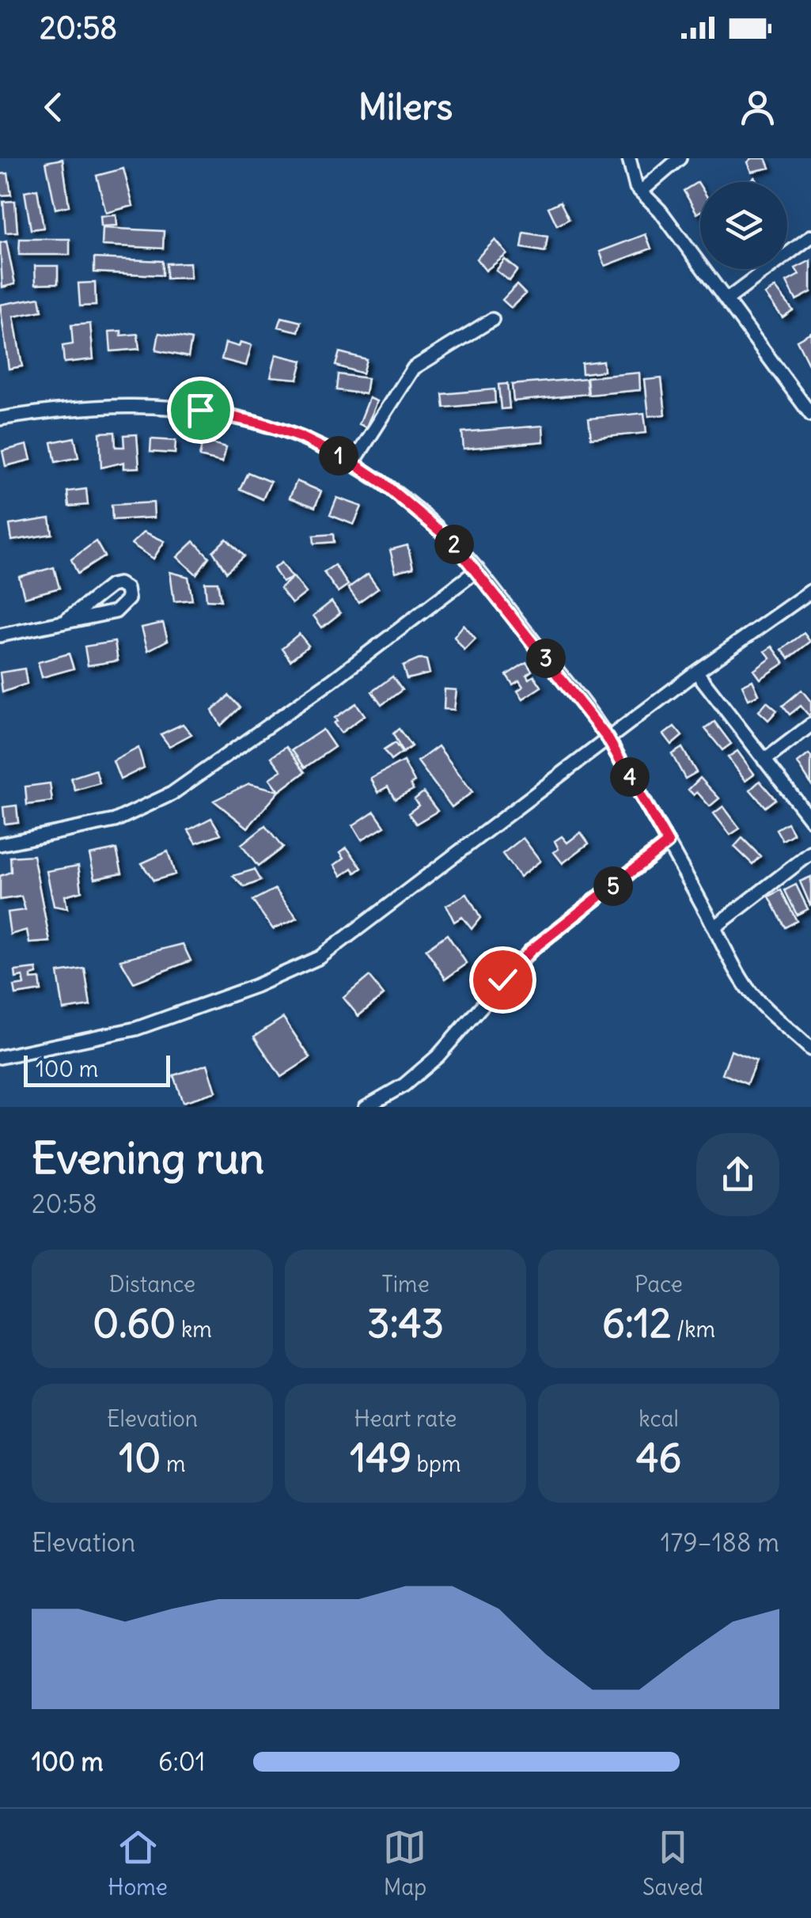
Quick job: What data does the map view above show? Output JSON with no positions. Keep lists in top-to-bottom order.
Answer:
{
  "scale_bar": "100 m",
  "page": {
    "status": "20:58",
    "header": "Milers",
    "pins": [
      "1",
      "2",
      "3",
      "4",
      "5"
    ],
    "scale": "100 m",
    "heading": ["Evening run", "20:58"],
    "stats": [
      ["Distance", "0.60 km"],
      ["Time", "3:43"],
      ["Pace", "6:12 /km"],
      ["Elevation", "10 m"],
      ["Heart rate", "149 bpm"],
      ["kcal", "46"]
    ],
    "chart": ["Elevation", "179–188 m"],
    "list": [
      {
        "name": "100 m",
        "note": "6:01"
      }
    ],
    "tabs": ["Home", "Map", "Saved"]
  }
}
